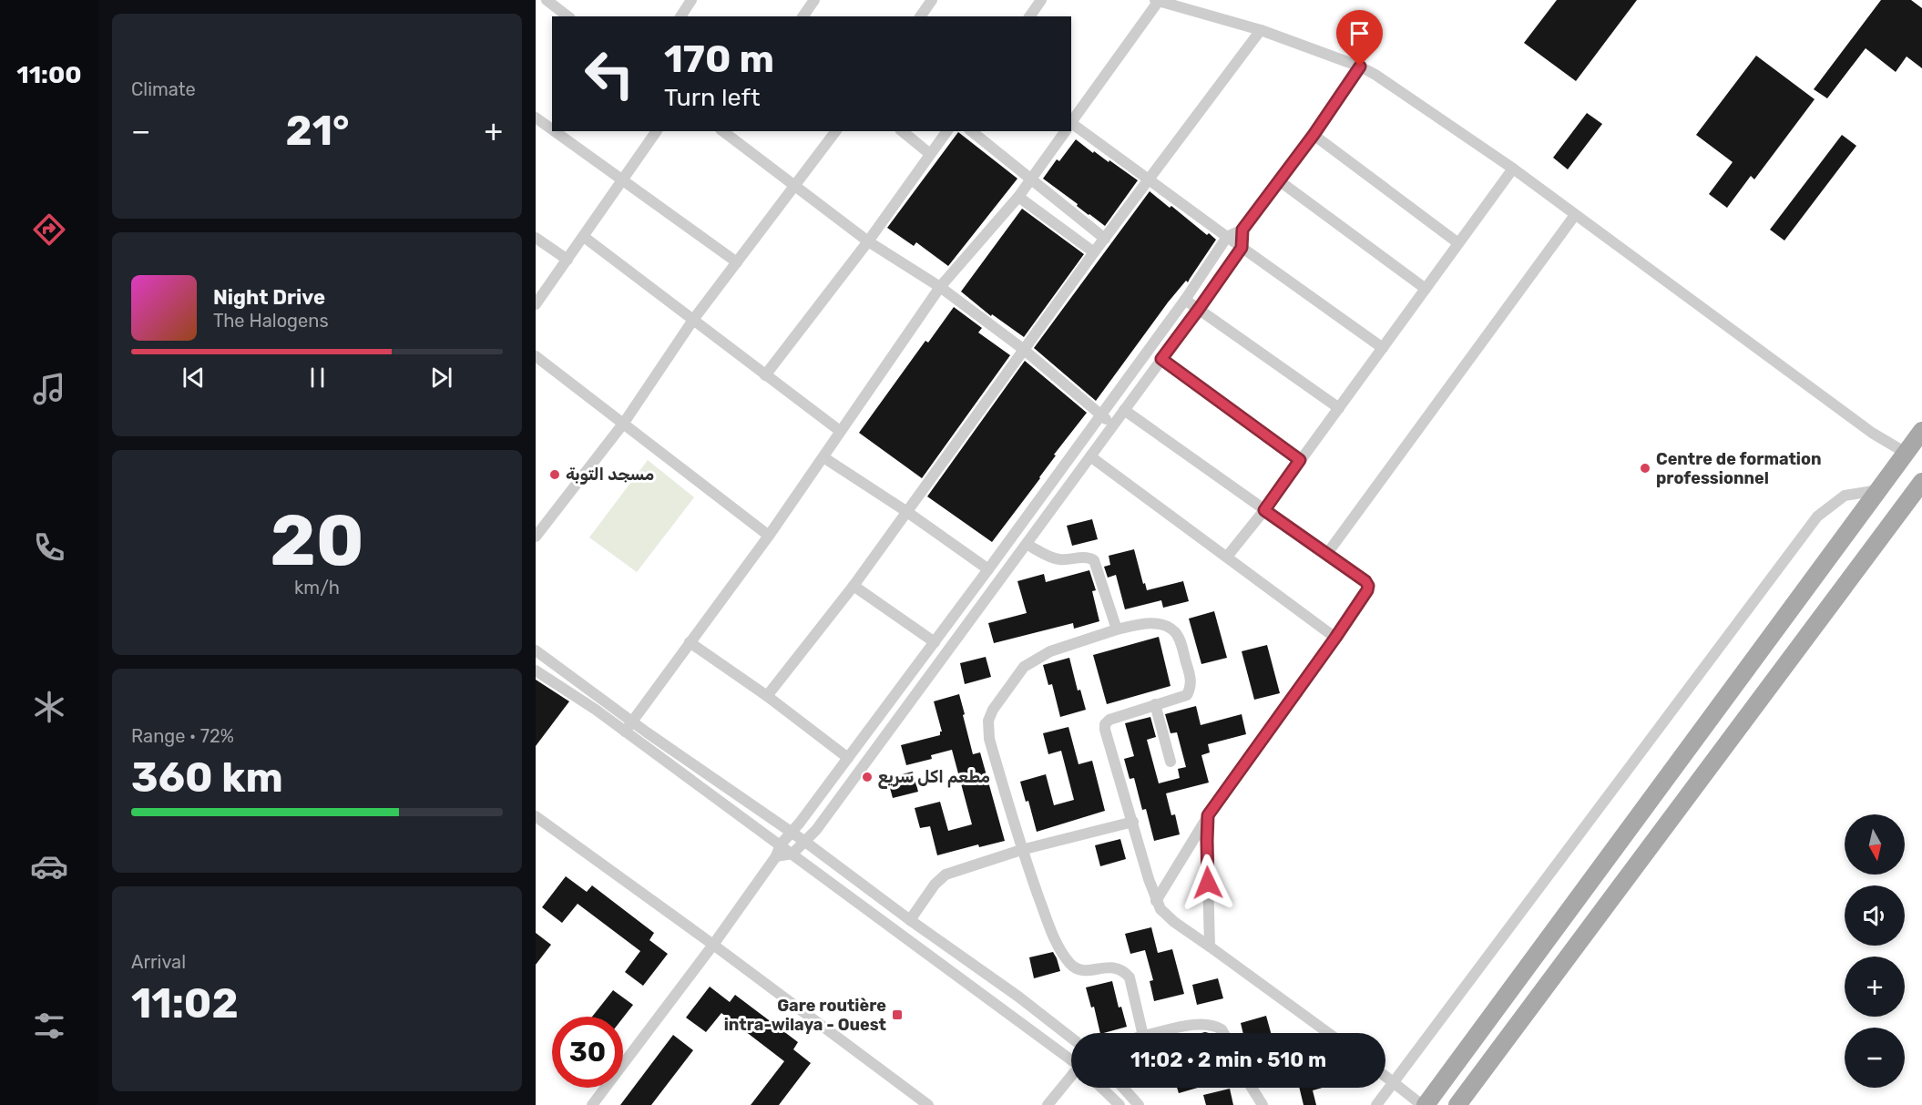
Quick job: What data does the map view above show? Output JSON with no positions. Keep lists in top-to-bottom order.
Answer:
{
  "places": {
    "other": ["Centre de formation professionnel", "مسجد التوبة", "مطعم اكل سريع"],
    "transit": ["Gare routière intra-wilaya - Ouest"]
  },
  "north": "bottom",
  "page": {
    "tabs": "11:00",
    "tile": [
      "Climate",
      ["20", "km/h"],
      ["Range · 72%", "360 km"],
      ["Arrival", "11:02"]
    ],
    "turn": ["170 m", "Turn left"],
    "heat": ["−", "21°", "+"],
    "song": ["Night Drive", "The Halogens"],
    "map_buttons": ["+", "−"],
    "limit": "30",
    "trip": "11:02 · 2 min · 510 m"
  }
}
